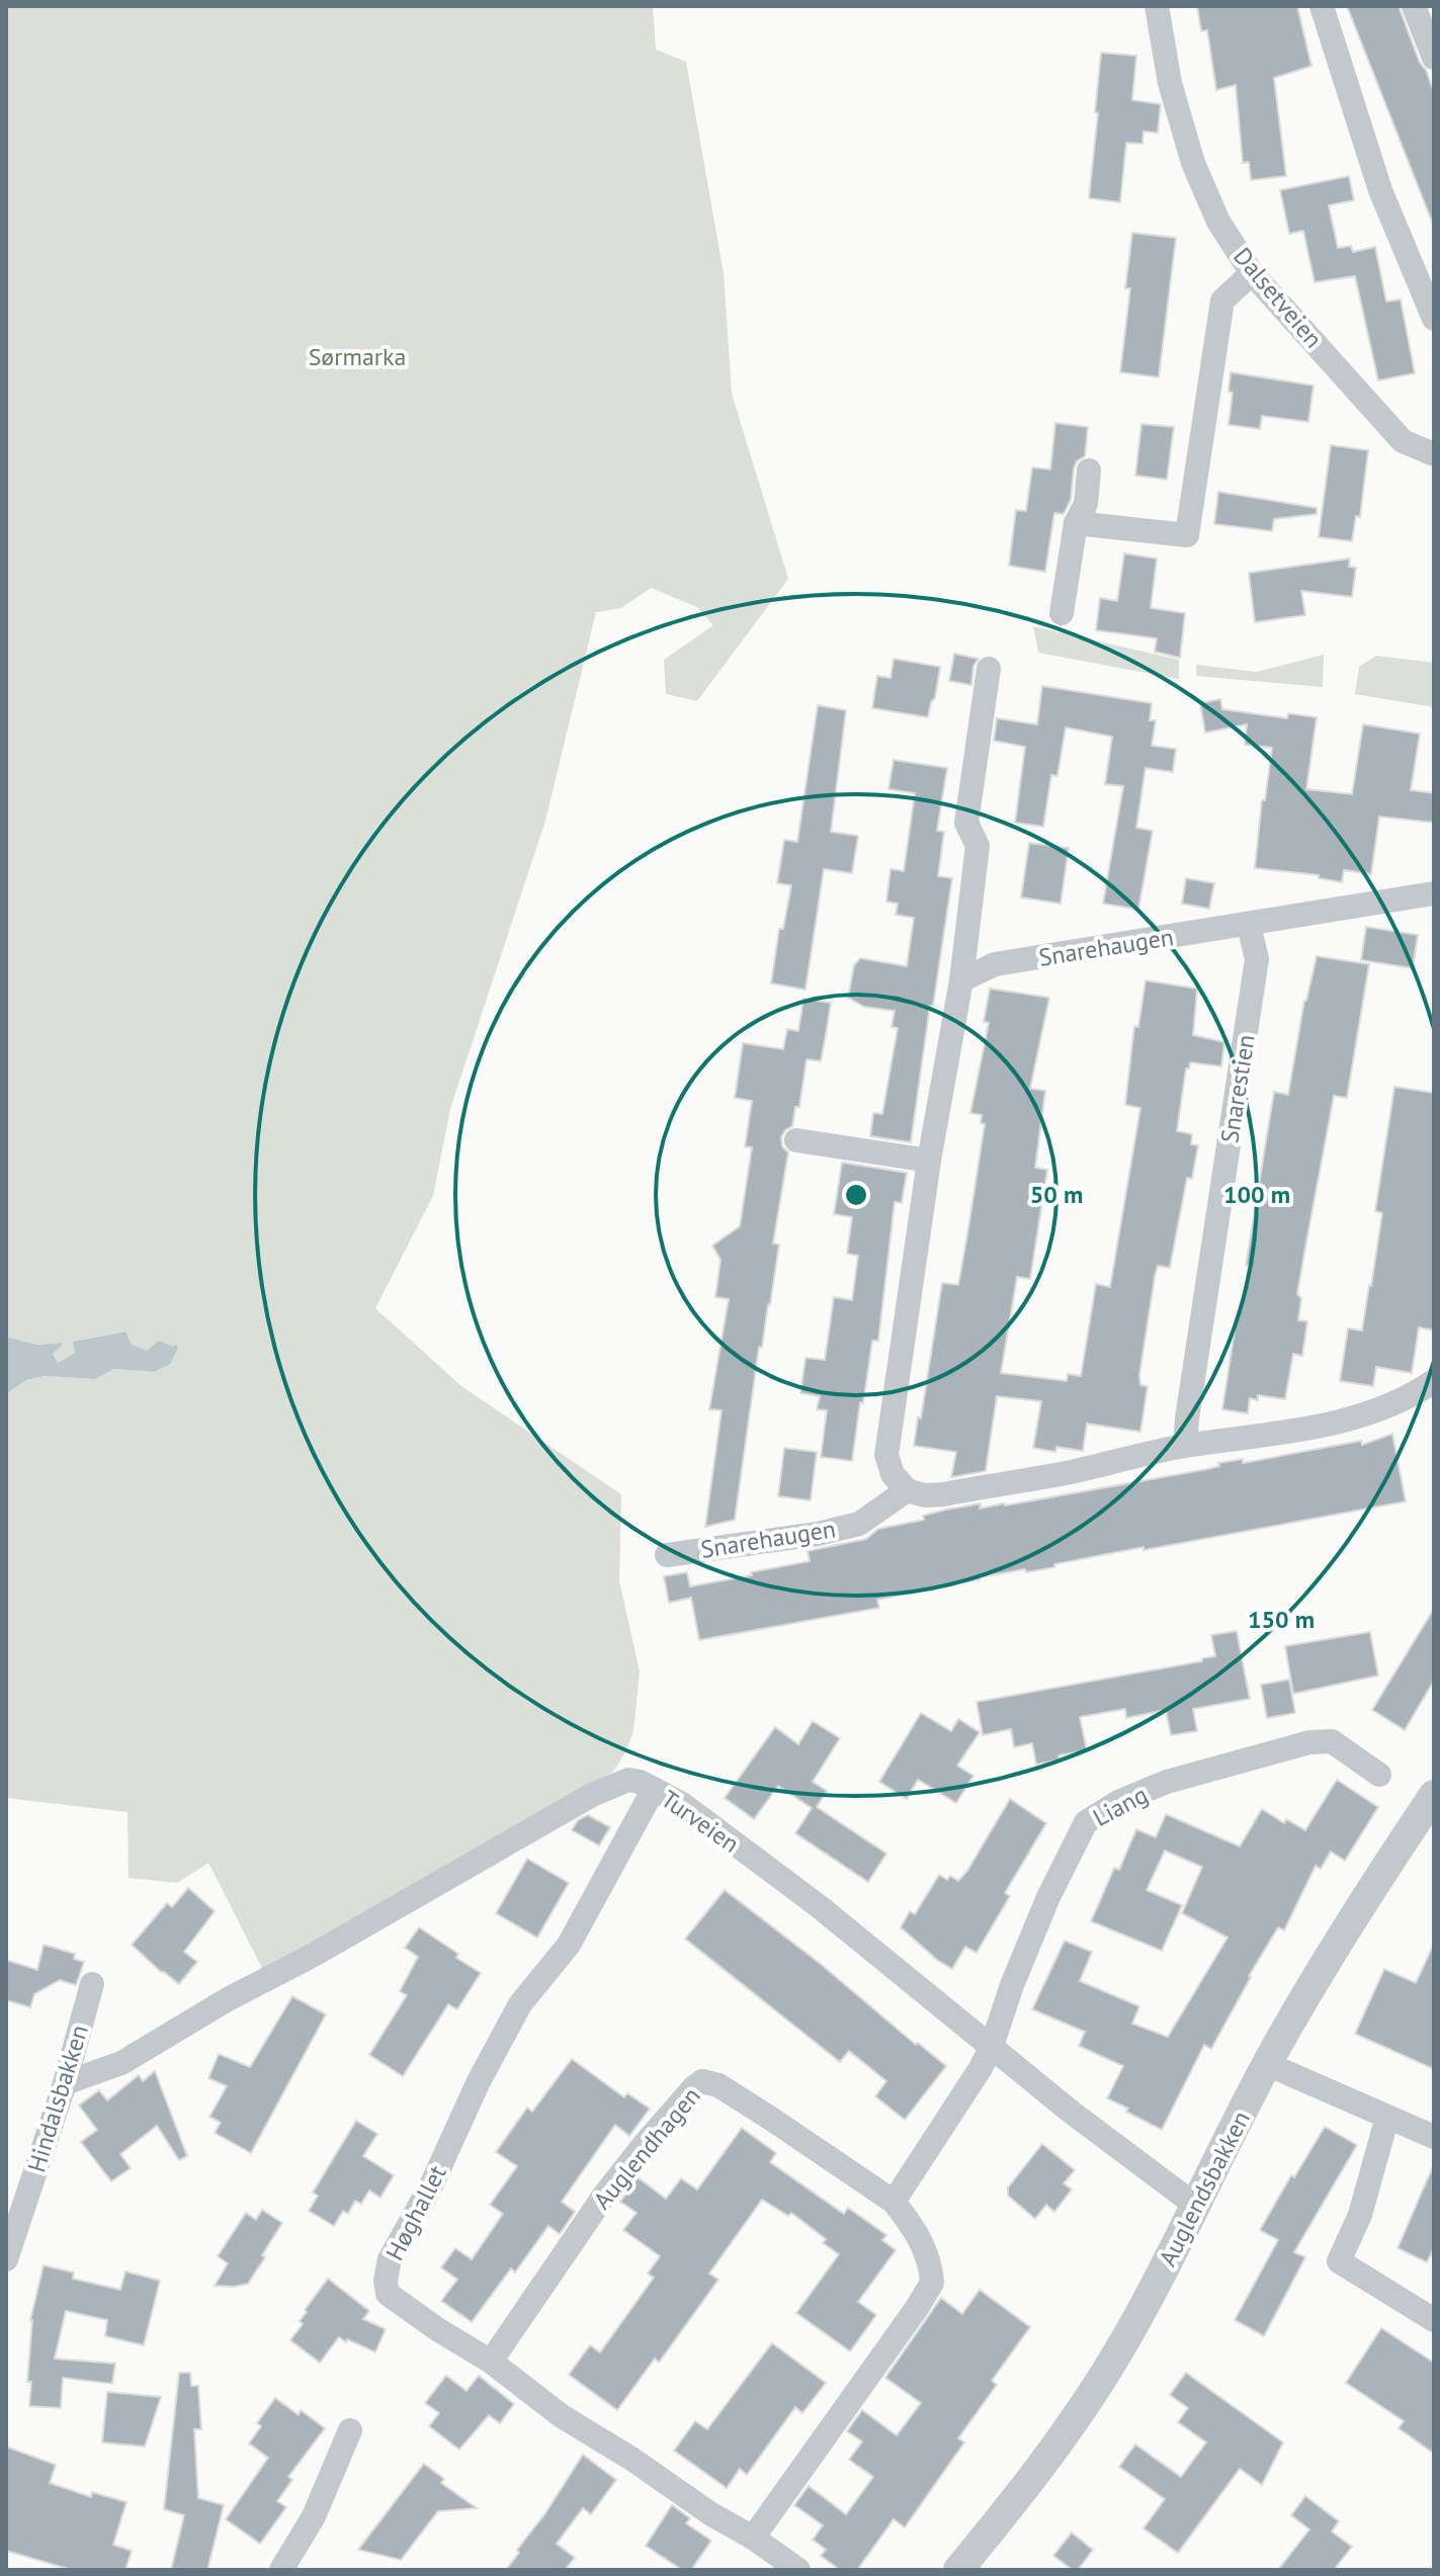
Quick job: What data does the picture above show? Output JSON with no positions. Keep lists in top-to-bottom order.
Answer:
{
  "streets": {
    "street": [
      "Dalsetveien",
      "Snarehaugen",
      "Snarestien",
      "Liang",
      "Turveien",
      "Hindalsbakken",
      "Auglendhagen",
      "Auglendsbakken",
      "Høghallet"
    ]
  },
  "crossings": [
    ["Snarehaugen", "Snarestien"],
    ["Liang", "Turveien"],
    ["Turveien", "Hindalsbakken"],
    ["Turveien", "Auglendsbakken"],
    ["Turveien", "Høghallet"],
    ["Auglendhagen", "Høghallet"]
  ],
  "parks": ["Sørmarka"],
  "rings": ["50 m", "100 m", "150 m"]
}
